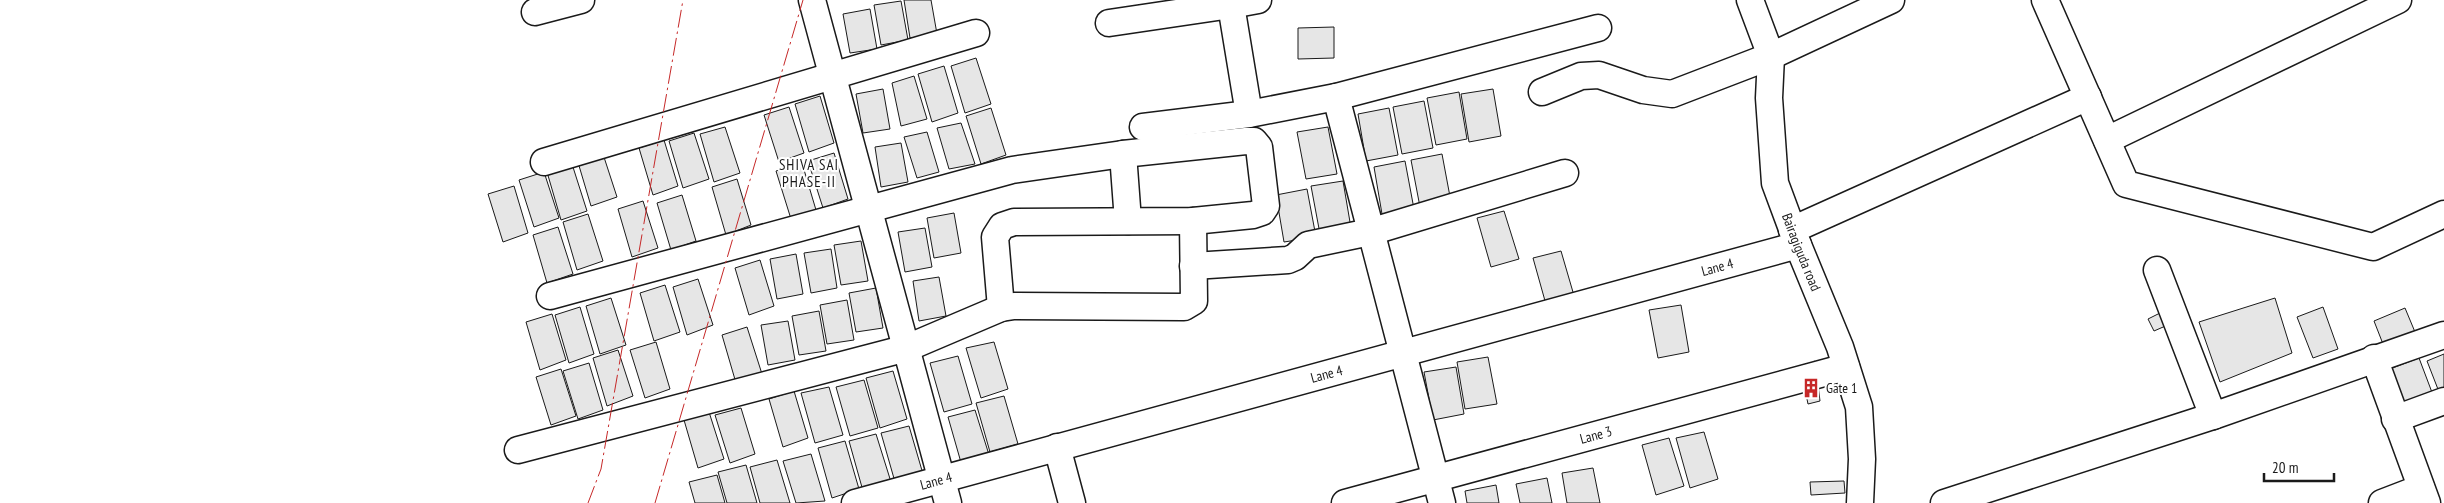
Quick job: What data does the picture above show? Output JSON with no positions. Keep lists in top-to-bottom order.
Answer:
{
  "streets": {
    "street": ["Bairagiguda road", "Lane 4", "Lane 3"]
  },
  "crossings": [
    ["Bairagiguda road", "Lane 4"],
    ["Bairagiguda road", "Lane 3"]
  ],
  "districts": ["SHIVA SAI PHASE-II"],
  "places": {
    "building": ["Gate 1"]
  },
  "scale_bar": "20 m"
}
